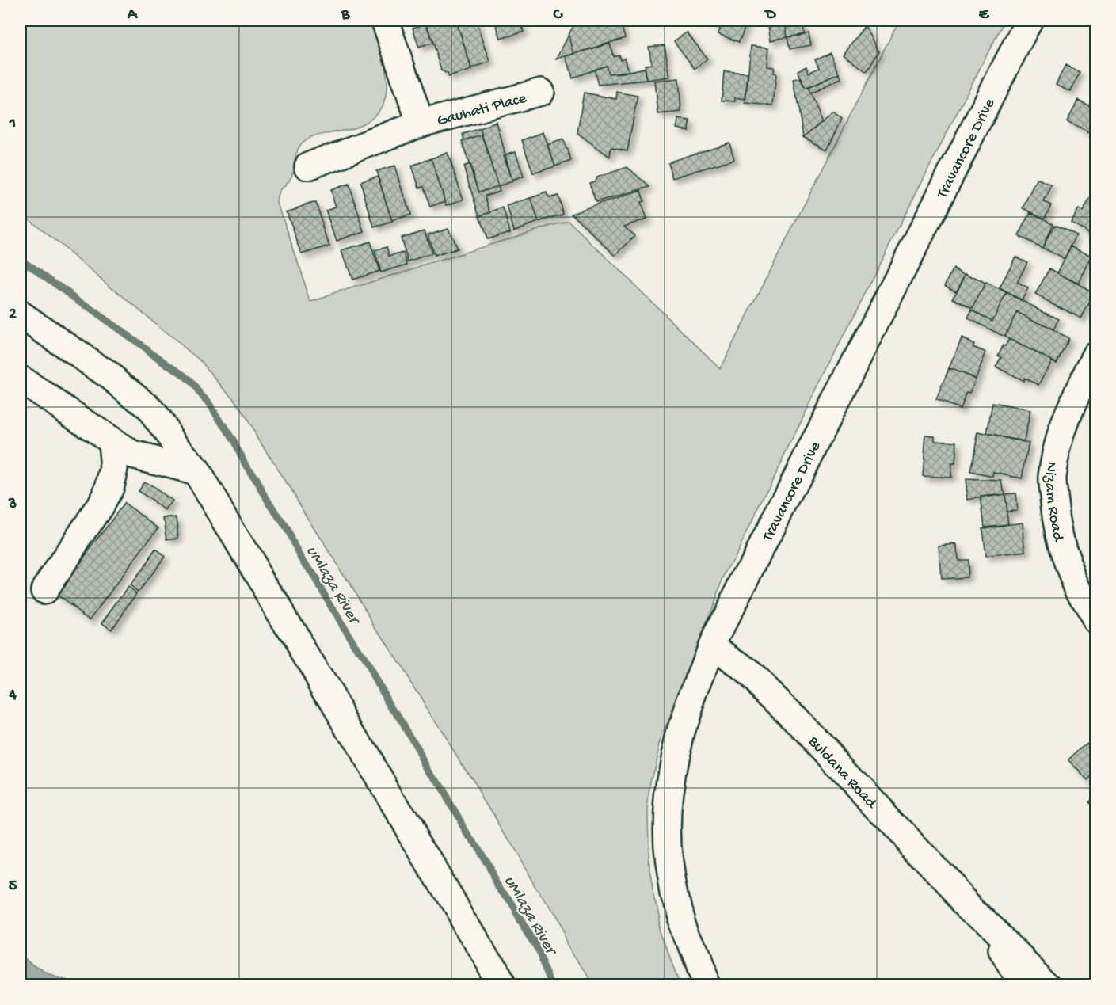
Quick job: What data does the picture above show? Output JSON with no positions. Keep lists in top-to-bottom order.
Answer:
{
  "streets": {
    "street": [
      "Gauhati Place",
      "Travancore Drive",
      "Nizam Road",
      "Buldana Road"
    ]
  },
  "crossings": [
    ["Travancore Drive", "Buldana Road"]
  ],
  "water": ["uMlaza River"],
  "grid": {
    "columns": [
      "A",
      "B",
      "C",
      "D",
      "E"
    ],
    "rows": [
      "1",
      "2",
      "3",
      "4",
      "5"
    ]
  }
}
